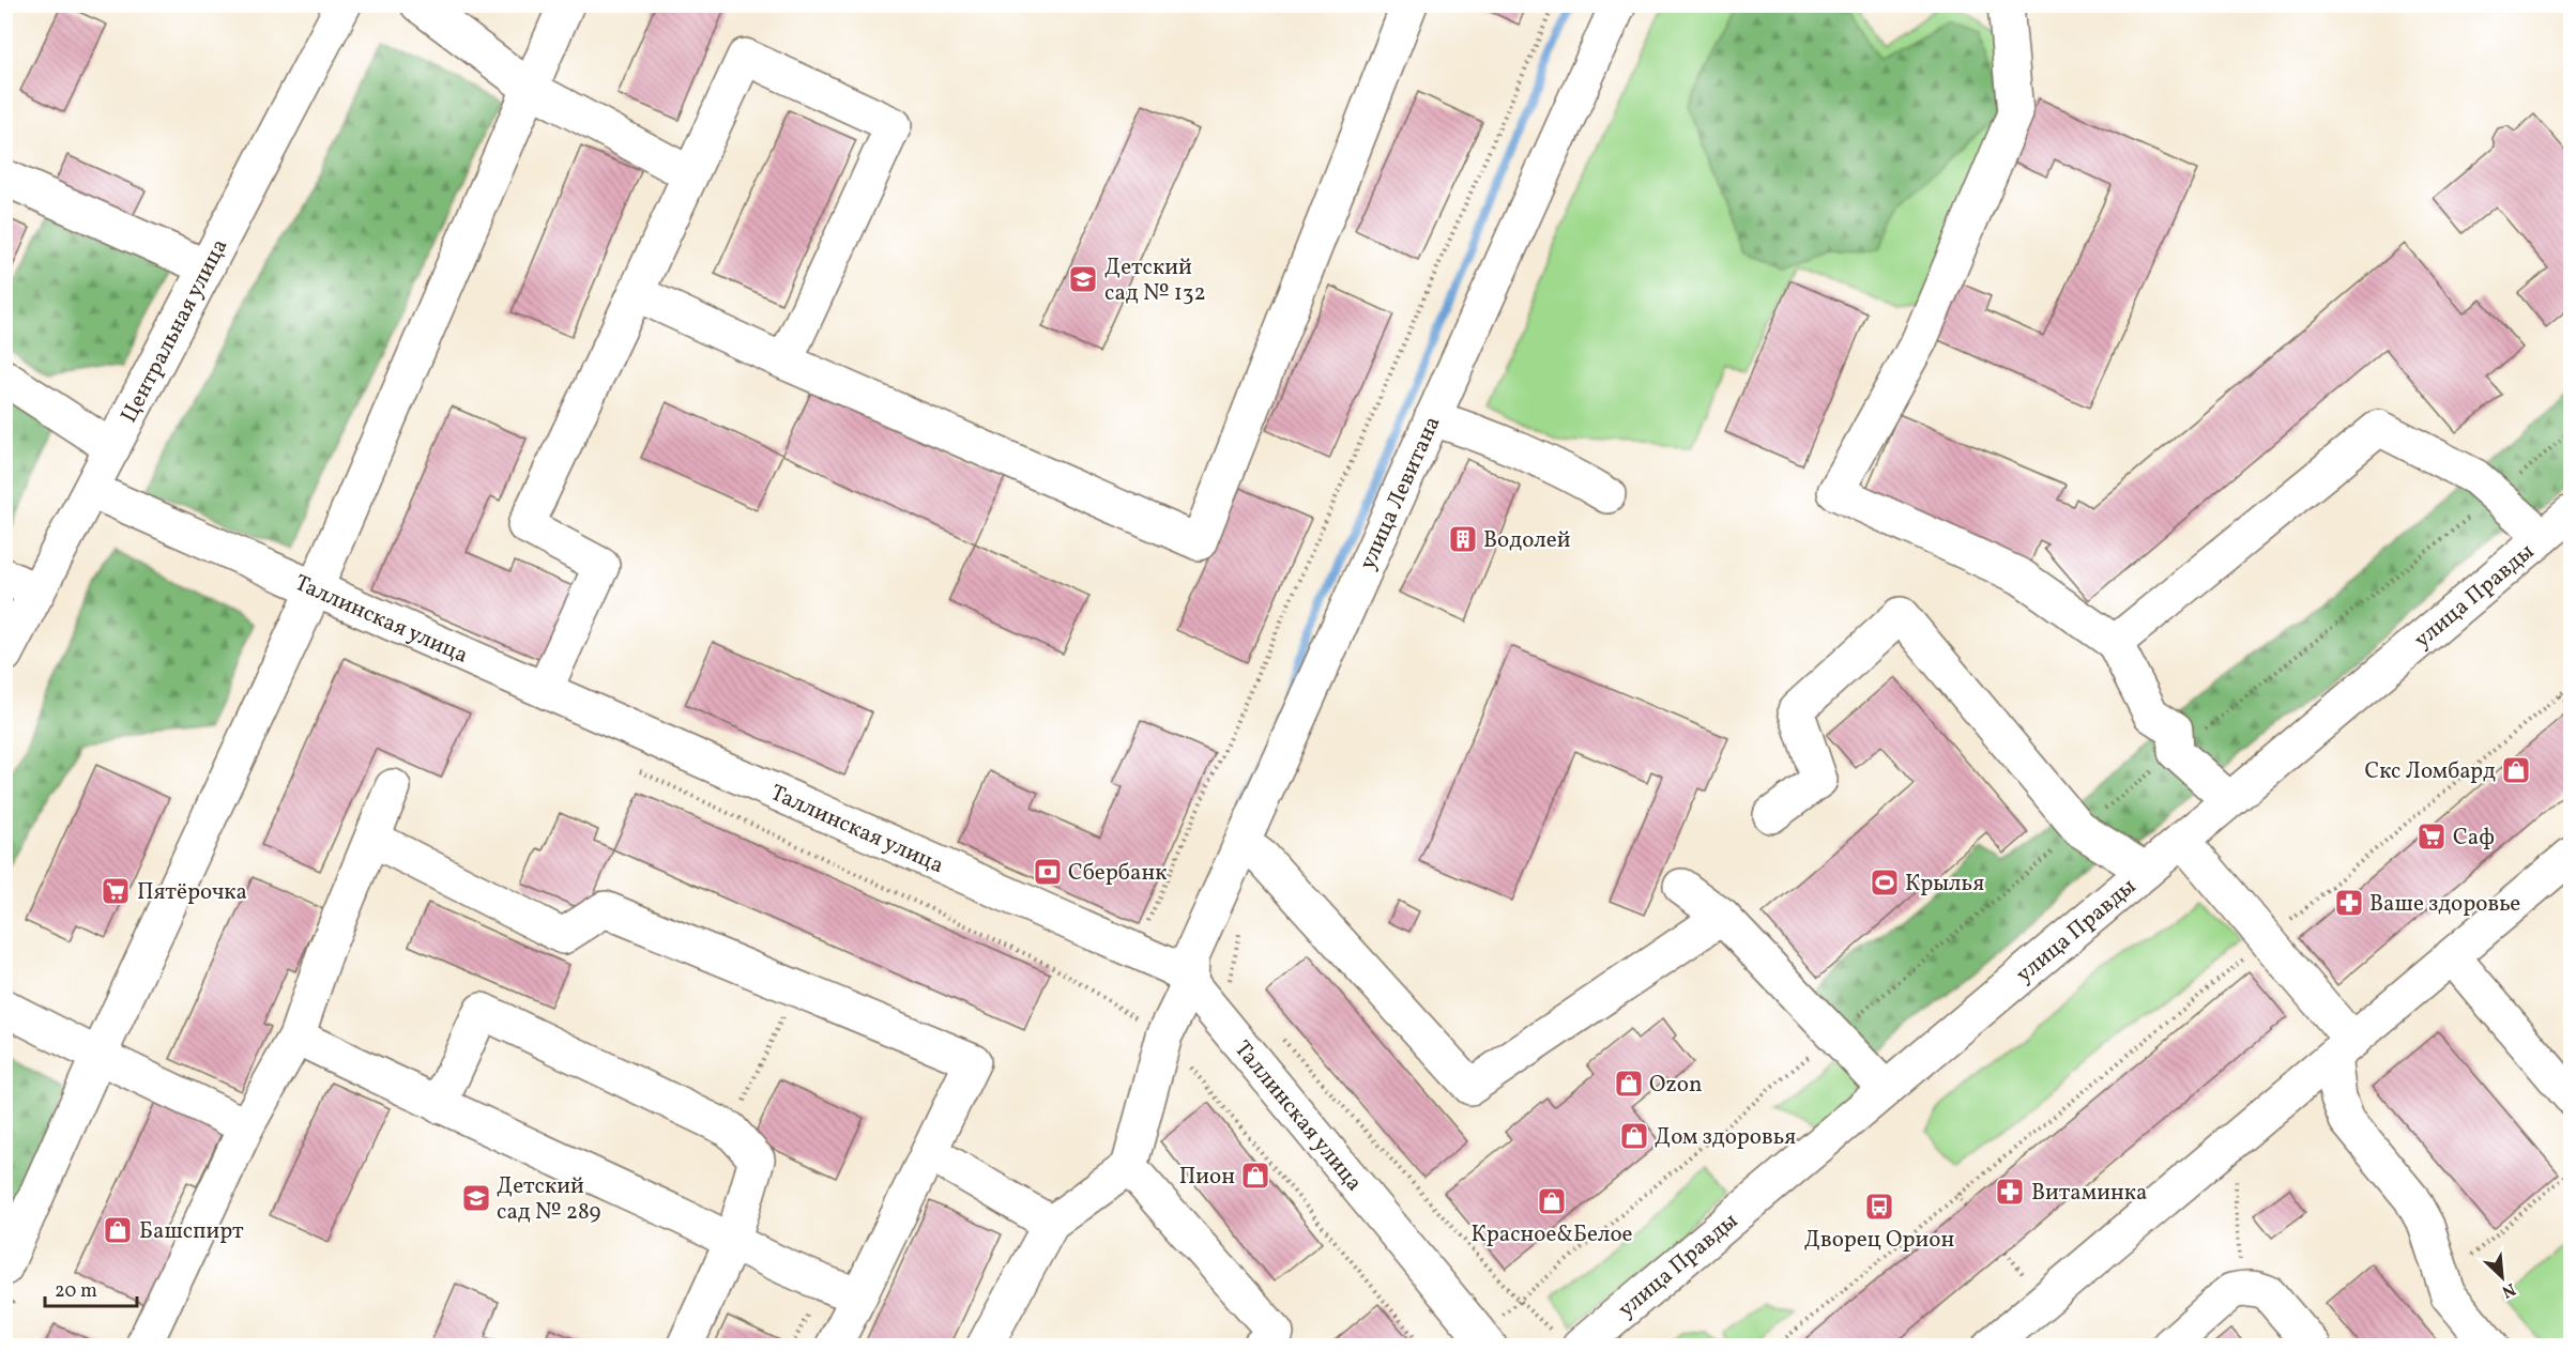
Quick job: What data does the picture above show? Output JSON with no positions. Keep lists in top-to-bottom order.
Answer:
{
  "streets": {
    "street": [
      "Центральная улица",
      "улица Левитана",
      "улица Правды",
      "Таллинская улица"
    ]
  },
  "crossings": [
    ["Центральная улица", "Таллинская улица"],
    ["улица Левитана", "Таллинская улица"]
  ],
  "places": {
    "school or university": ["Детский сад № 132", "Детский сад № 289"],
    "building": ["Водолей"],
    "shop": [
      "Скс Ломбард",
      "Ozon",
      "Дом здоровья",
      "Пион",
      "Красное&Белое",
      "Башспирт"
    ],
    "supermarket": ["Саф", "Пятёрочка"],
    "bank": ["Сбербанк"],
    "sports": ["Крылья"],
    "pharmacy": ["Ваше здоровье", "Витаминка"],
    "bus stop": ["Дворец Орион"]
  },
  "scale_bar": "20 m",
  "north": "bottom right"
}
